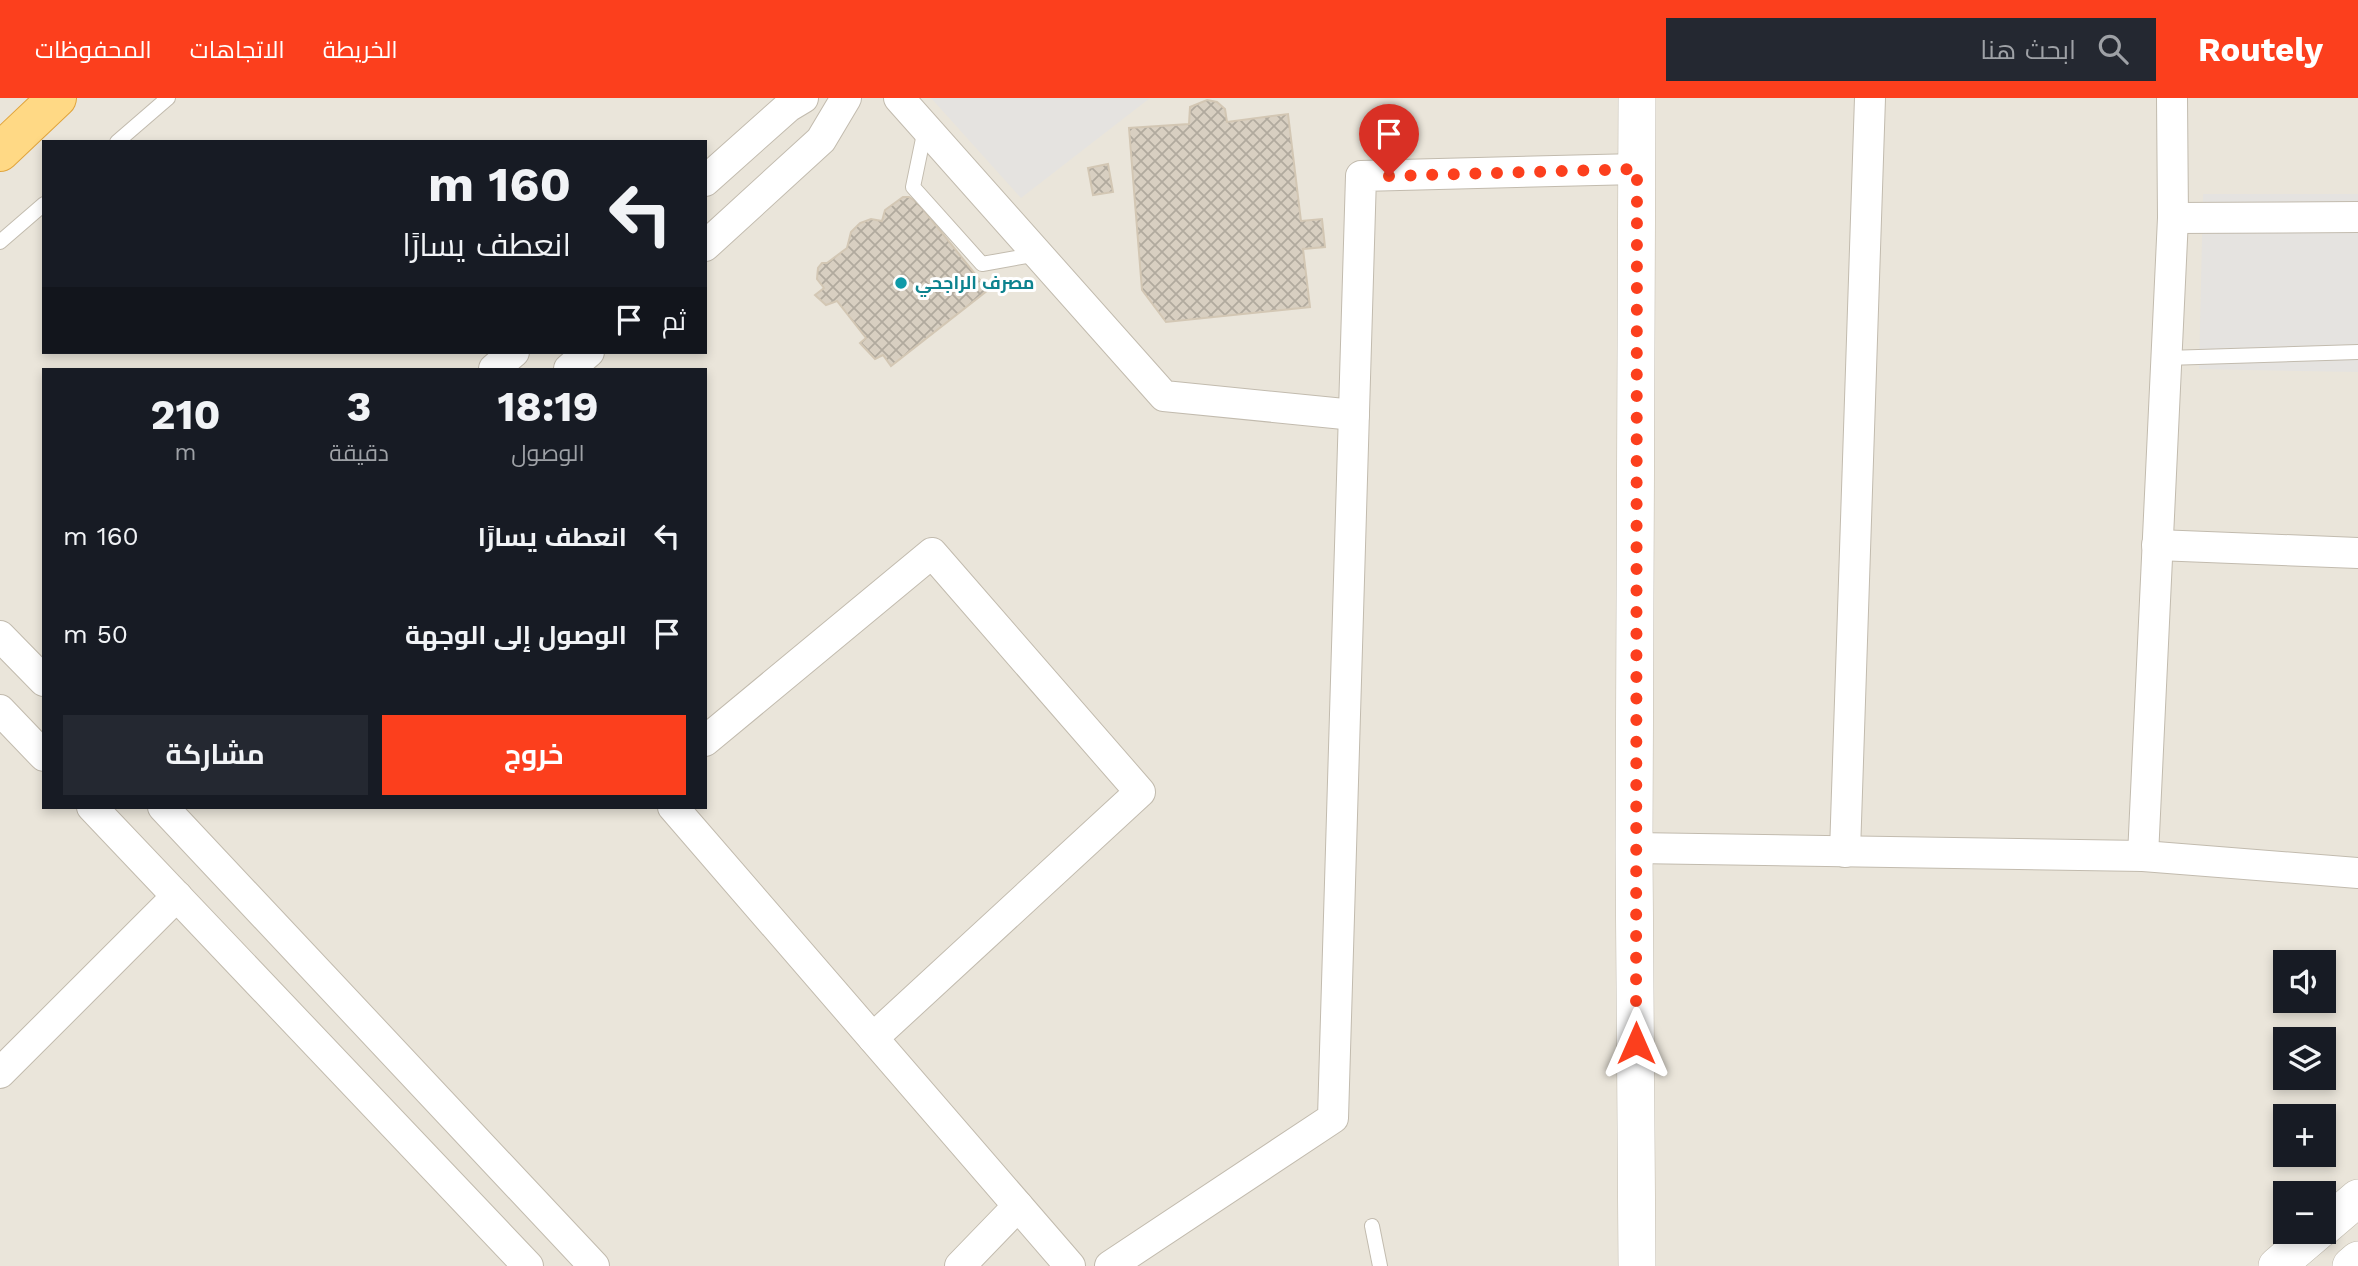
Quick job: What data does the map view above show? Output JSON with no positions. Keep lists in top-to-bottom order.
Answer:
{
  "places": ["مصرف الراجحي"],
  "page": {
    "header": "Routely",
    "search": "ابحث هنا",
    "nav": ["الخريطة", "الاتجاهات", "المحفوظات"],
    "turn": ["160 m", "انعطف يسارًا"],
    "then": "ثم",
    "eta": [
      "18:19",
      "الوصول",
      "3",
      "دقيقة",
      "210",
      "m"
    ],
    "list": [
      {
        "name": "انعطف يسارًا",
        "value": "160 m"
      },
      {
        "name": "الوصول إلى الوجهة",
        "value": "50 m"
      }
    ],
    "buttons": ["خروج", "مشاركة"],
    "map_buttons": ["+", "−"]
  }
}
